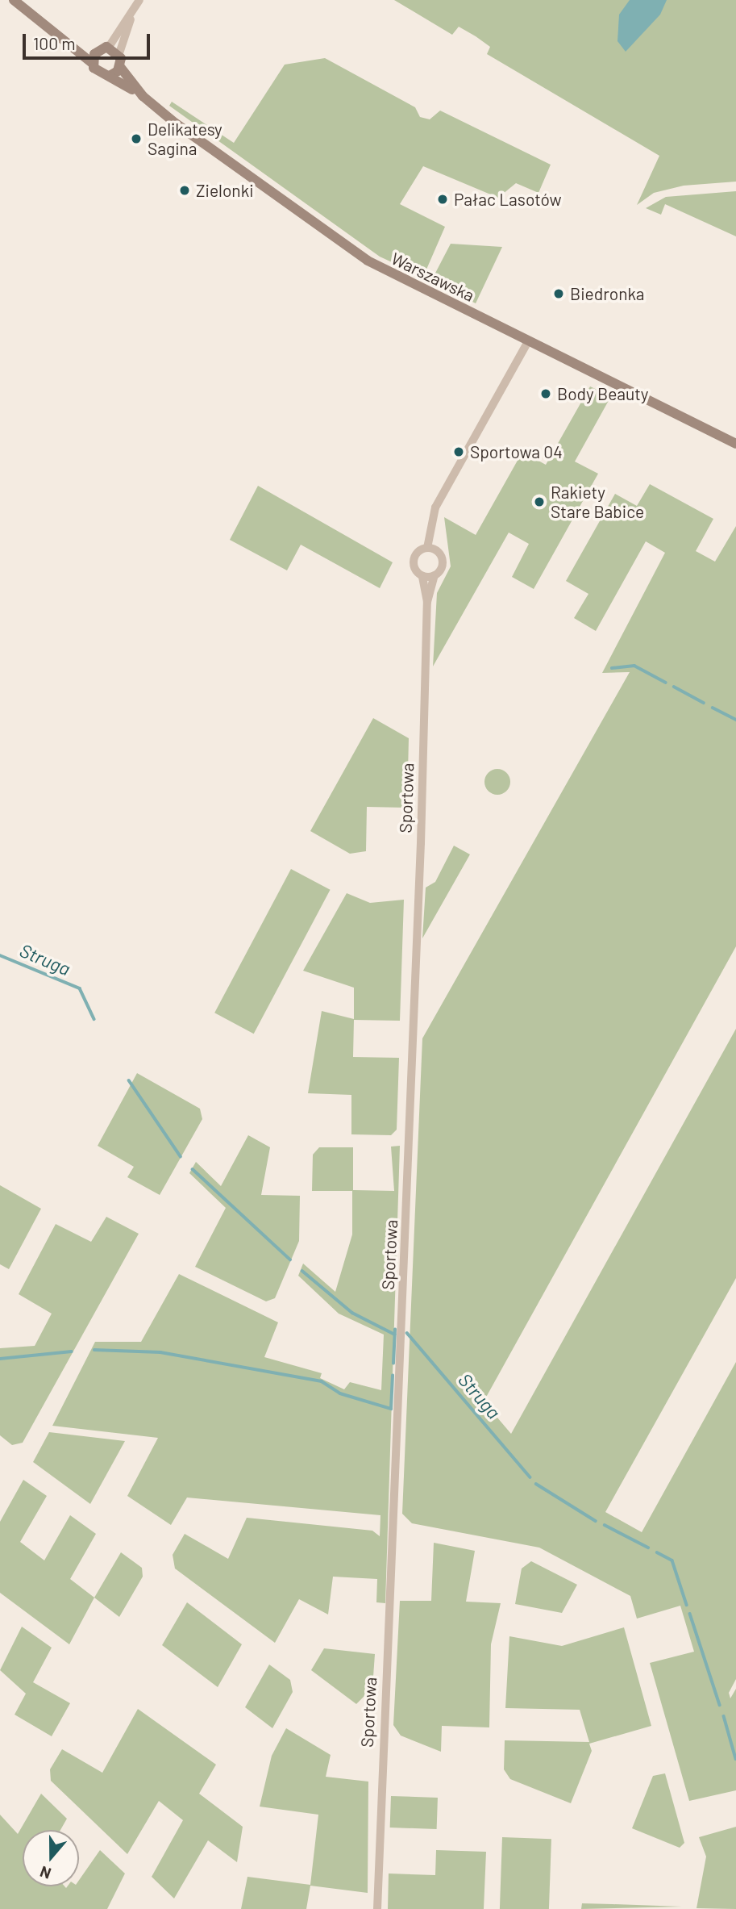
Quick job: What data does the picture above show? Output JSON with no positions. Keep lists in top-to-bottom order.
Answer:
{
  "streets": {
    "main road": ["Warszawska"],
    "street": ["Sportowa"]
  },
  "water": ["Struga"],
  "places": [
    "Delikatesy Sagina",
    "Zielonki",
    "Pałac Lasotów",
    "Biedronka",
    "Body Beauty",
    "Sportowa 04",
    "Rakiety Stare Babice"
  ],
  "scale_bar": "100 m",
  "north": "bottom"
}
